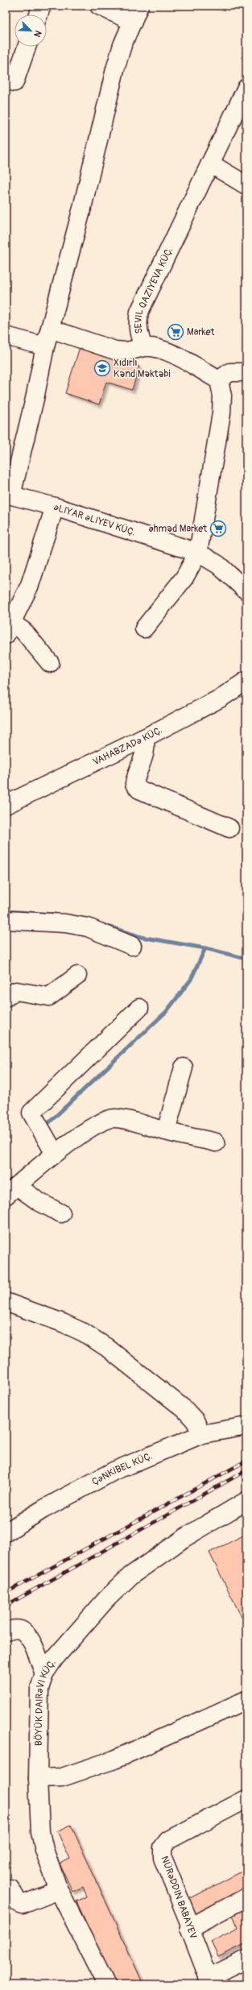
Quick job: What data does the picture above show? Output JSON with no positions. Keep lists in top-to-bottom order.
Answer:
{
  "streets": {
    "street": [
      "ƏLIYAR ƏLIYEV KÜÇ.",
      "VAHABZADƏ KÜÇ.",
      "ÇƏNKIBEL KÜÇ.",
      "BÖYÜK DAIRƏVI KÜÇ.",
      "NÜRƏDDIN BABAYEV"
    ]
  },
  "places": {
    "supermarket": ["Market", "Əhməd Market"],
    "school or university": ["Xıdırlı Kənd Məktəbi"]
  },
  "north": "bottom right"
}
